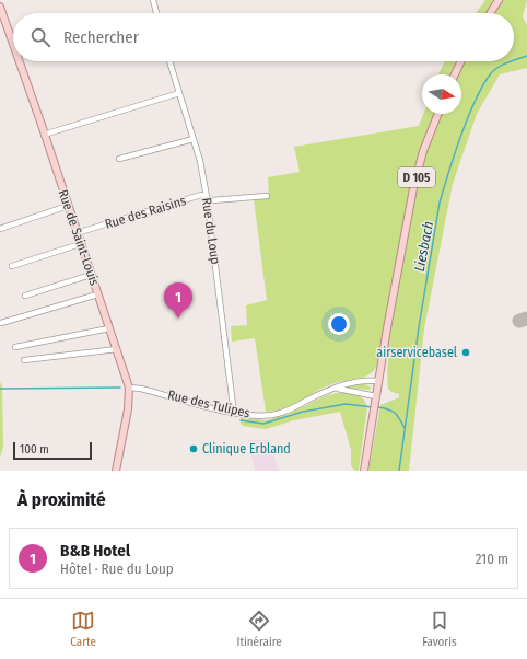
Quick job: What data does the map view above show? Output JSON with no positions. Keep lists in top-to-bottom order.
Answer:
{
  "streets": {
    "main road": ["D 105", "Rue de Saint-Louis"],
    "street": ["Rue des Raisins", "Rue du Loup", "Rue des Tulipes"]
  },
  "crossings": [
    ["D 105", "Rue des Tulipes"],
    ["Rue des Raisins", "Rue du Loup"],
    ["Rue des Raisins", "Rue de Saint-Louis"],
    ["Rue du Loup", "Rue des Tulipes"],
    ["Rue de Saint-Louis", "Rue des Tulipes"]
  ],
  "water": ["Liesbach"],
  "places": ["airservicebasel", "Clinique Erbland"],
  "scale_bar": "100 m",
  "north": "right",
  "page": {
    "search": "Rechercher",
    "pins": "1",
    "scale": "100 m",
    "heading": "À proximité",
    "list": [
      {
        "mark": "1",
        "name": "B&B Hotel",
        "note": "Hôtel · Rue du Loup",
        "value": "210 m"
      }
    ],
    "nav": ["Carte", "Itinéraire", "Favoris"]
  }
}
